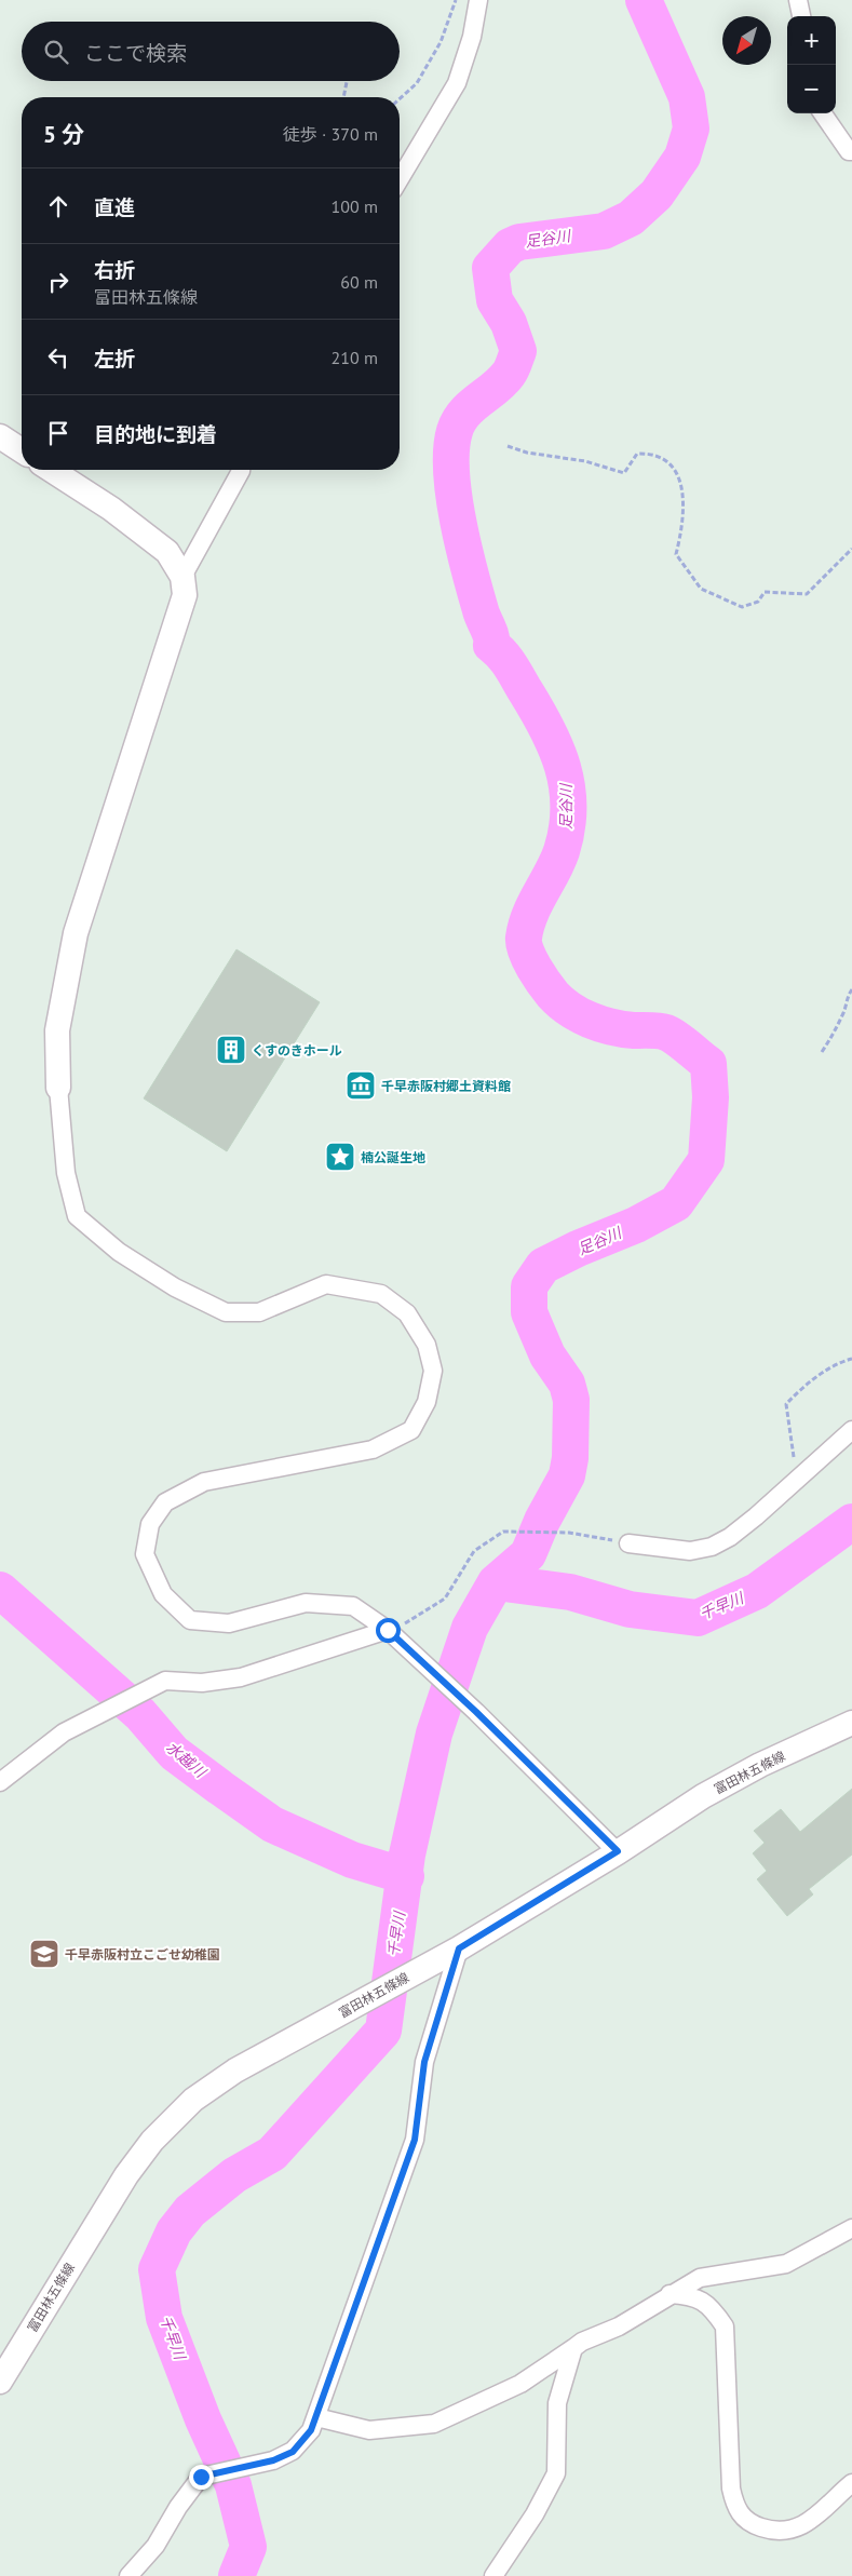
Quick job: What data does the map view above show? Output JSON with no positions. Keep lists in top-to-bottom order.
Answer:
{
  "streets": {
    "main road": ["富田林五條線"]
  },
  "water": ["足谷川", "千早川", "水越川"],
  "places": {
    "building": ["くすのきホール"],
    "museum": ["千早赤阪村郷土資料館"],
    "place": ["楠公誕生地"],
    "school or university": ["千早赤阪村立こごせ幼稚園"]
  },
  "north": "bottom left",
  "page": {
    "map_buttons": ["+", "−"],
    "search": "ここで検索",
    "heading": ["5 分", "徒歩 · 370 m"],
    "list": [
      ["直進", "100 m"],
      ["右折", "富田林五條線", "60 m"],
      ["左折", "210 m"],
      "目的地に到着"
    ]
  }
}
